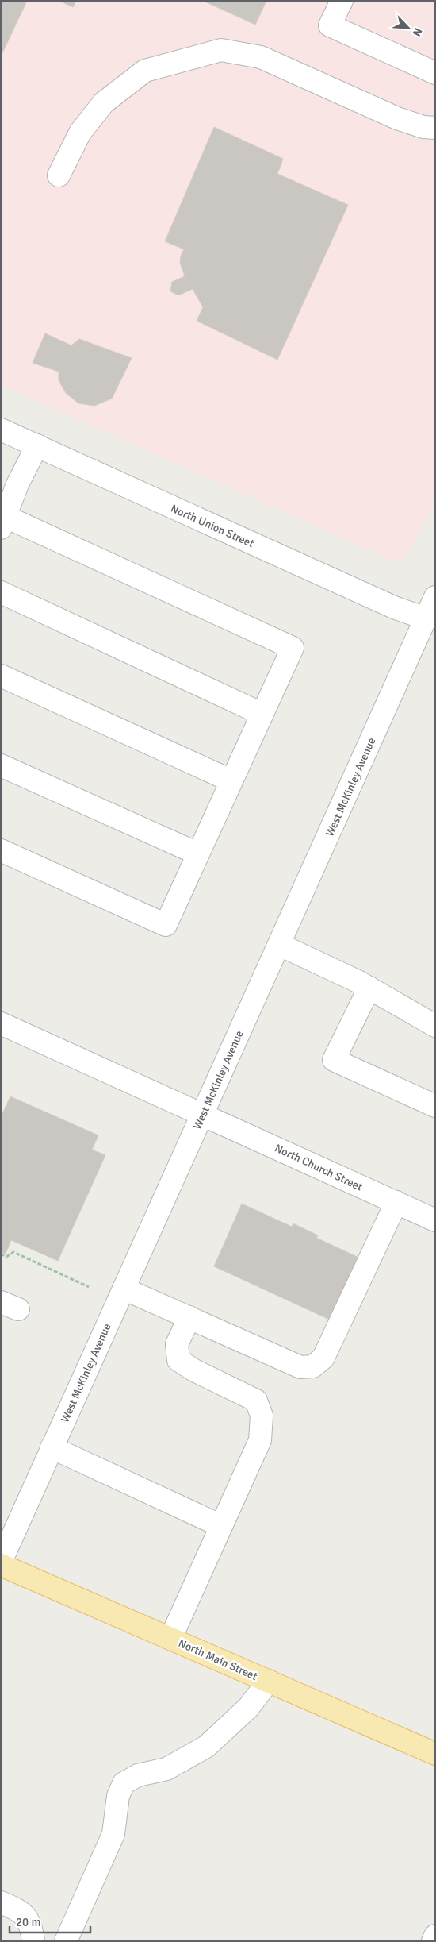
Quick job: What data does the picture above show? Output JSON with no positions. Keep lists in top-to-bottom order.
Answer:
{
  "streets": {
    "main road": ["North Main Street"],
    "street": ["North Union Street", "West McKinley Avenue", "North Church Street"]
  },
  "crossings": [
    ["North Union Street", "West McKinley Avenue"],
    ["West McKinley Avenue", "North Church Street"],
    ["West McKinley Avenue", "North Main Street"]
  ],
  "scale_bar": "20 m",
  "north": "bottom right"
}
